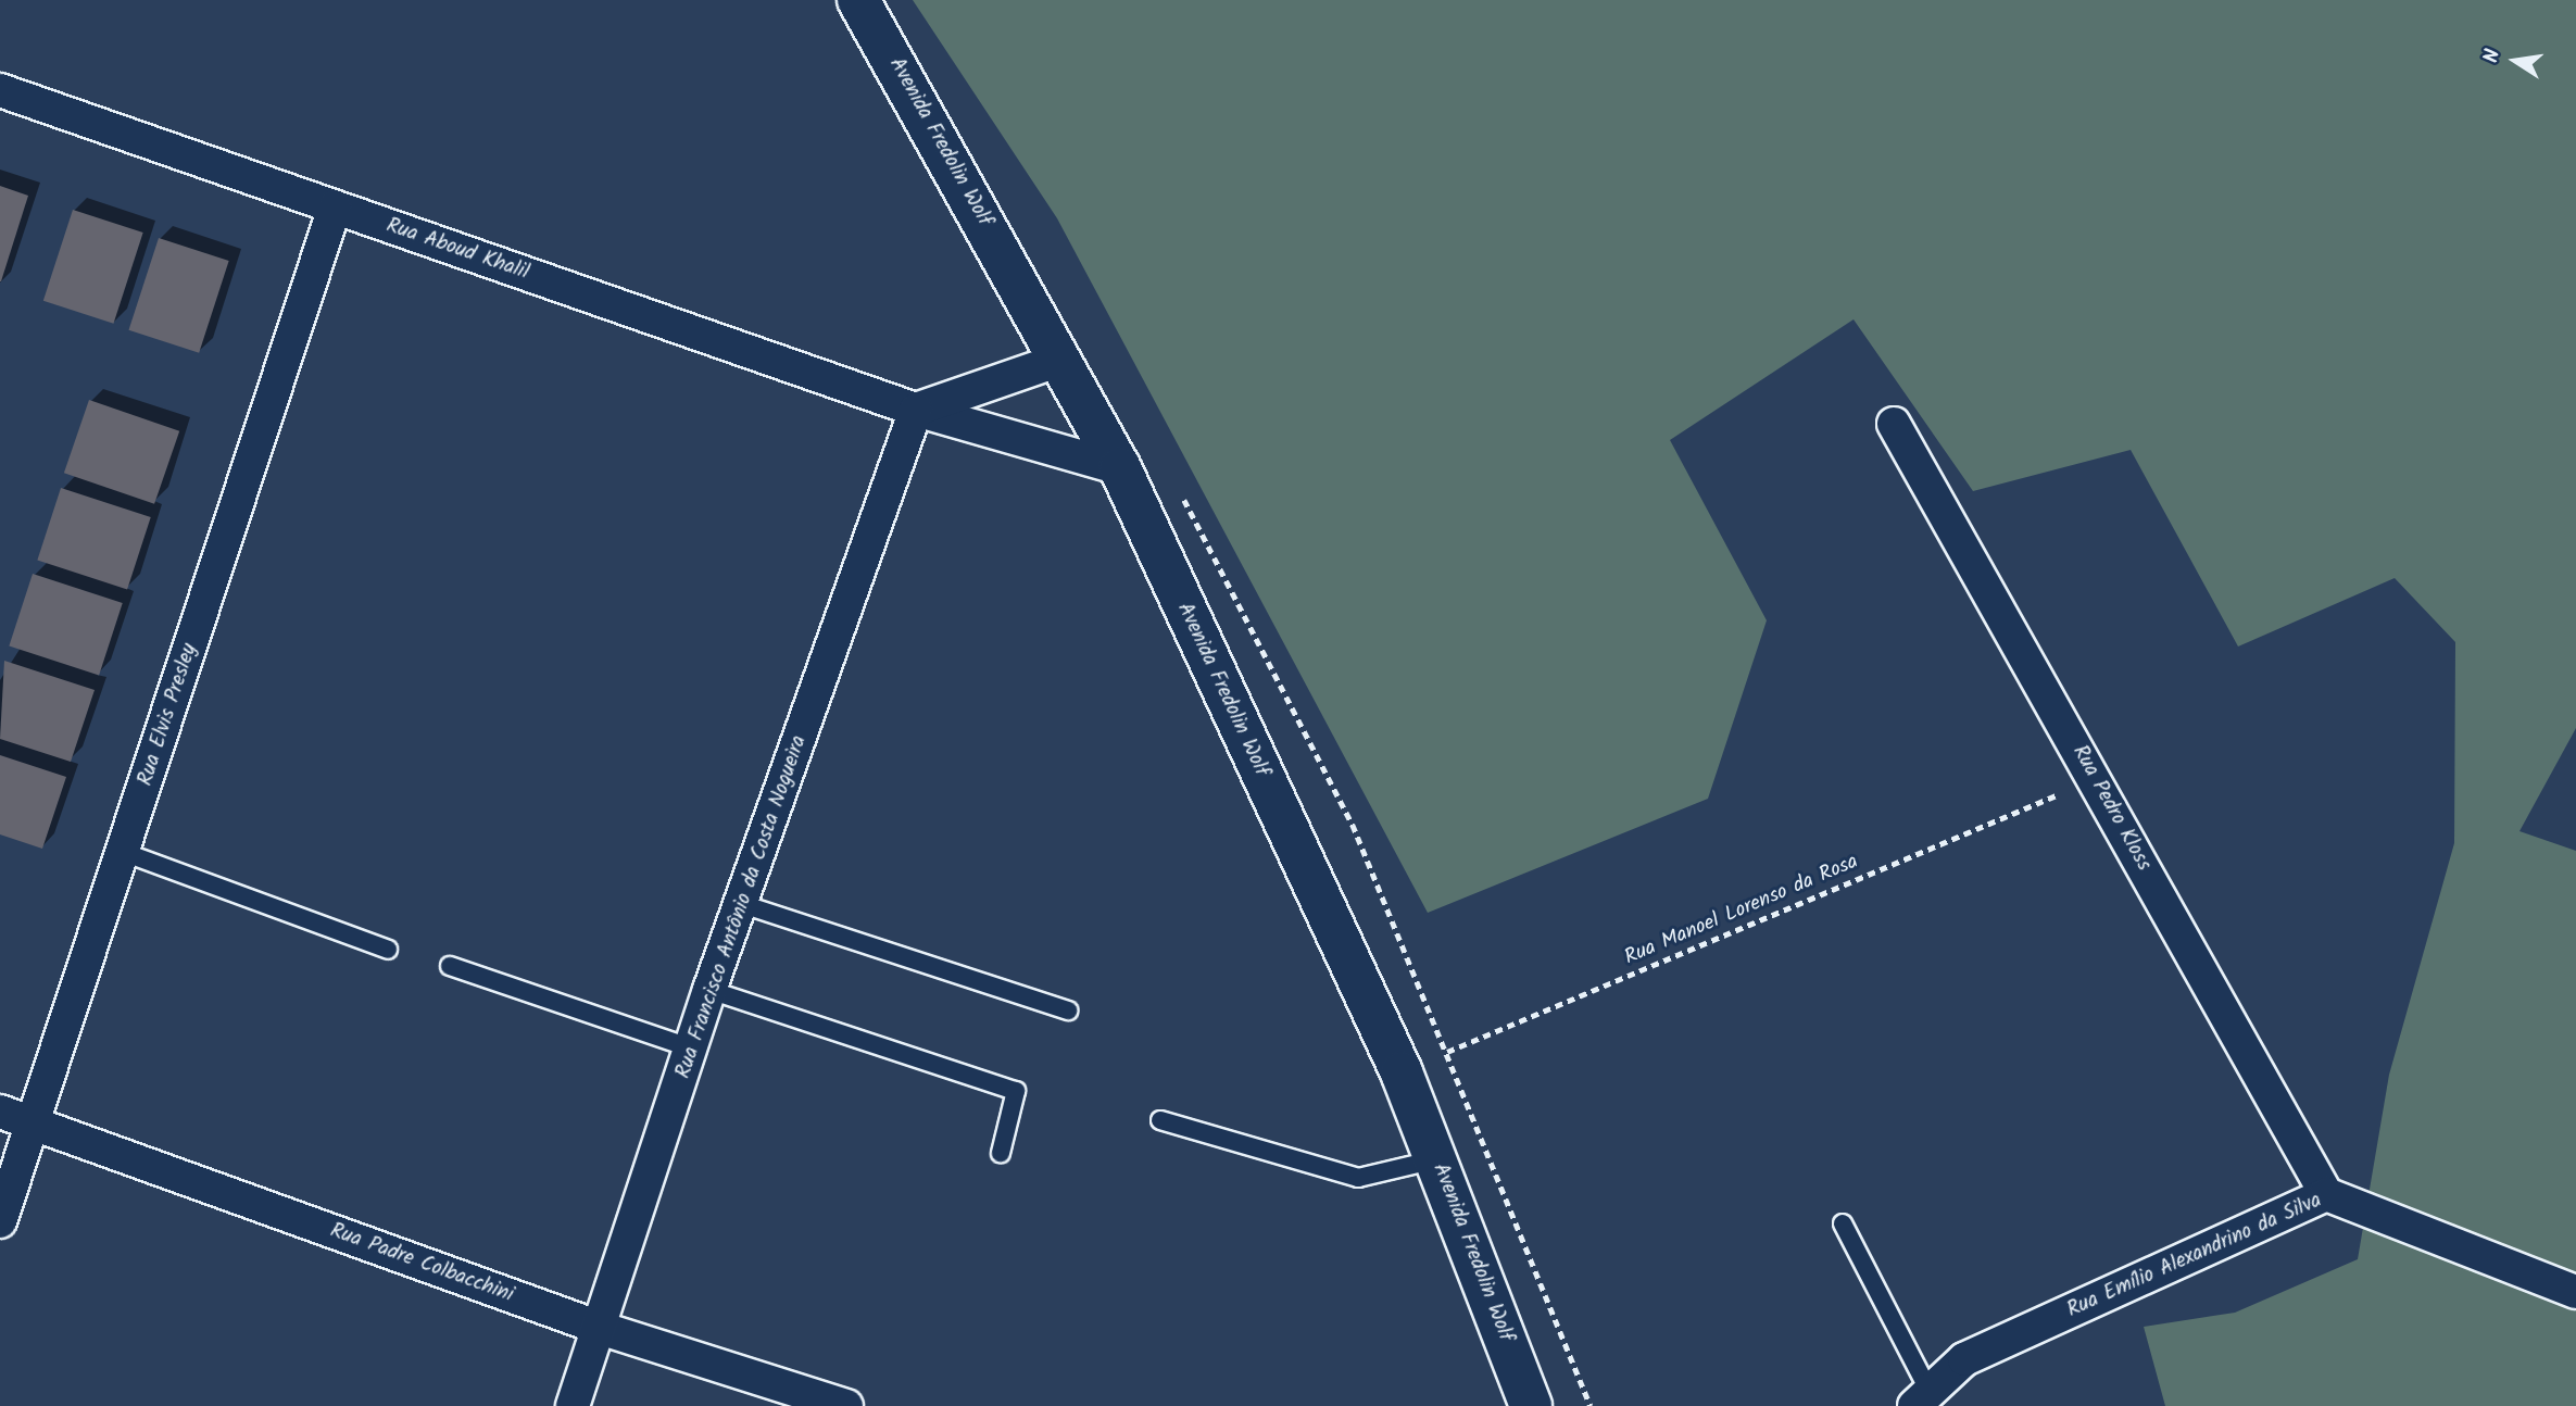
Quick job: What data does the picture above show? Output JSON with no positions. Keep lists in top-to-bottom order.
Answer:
{
  "streets": {
    "main road": ["Avenida Fredolin Wolf"],
    "street": [
      "Rua Aboud Khalil",
      "Rua Elvis Presley",
      "Rua Pedro Kloss",
      "Rua Francisco Antônio da Costa Nogueira",
      "Rua Emílio Alexandrino da Silva",
      "Rua Padre Colbacchini"
    ],
    "path": ["Rua Manoel Lorenso da Rosa"]
  },
  "crossings": [
    ["Avenida Fredolin Wolf", "Rua Aboud Khalil"],
    ["Avenida Fredolin Wolf", "Rua Manoel Lorenso da Rosa"],
    ["Rua Aboud Khalil", "Rua Elvis Presley"],
    ["Rua Aboud Khalil", "Rua Francisco Antônio da Costa Nogueira"],
    ["Rua Elvis Presley", "Rua Padre Colbacchini"],
    ["Rua Pedro Kloss", "Rua Manoel Lorenso da Rosa"],
    ["Rua Pedro Kloss", "Rua Emílio Alexandrino da Silva"],
    ["Rua Francisco Antônio da Costa Nogueira", "Rua Padre Colbacchini"]
  ],
  "north": "left"
}
